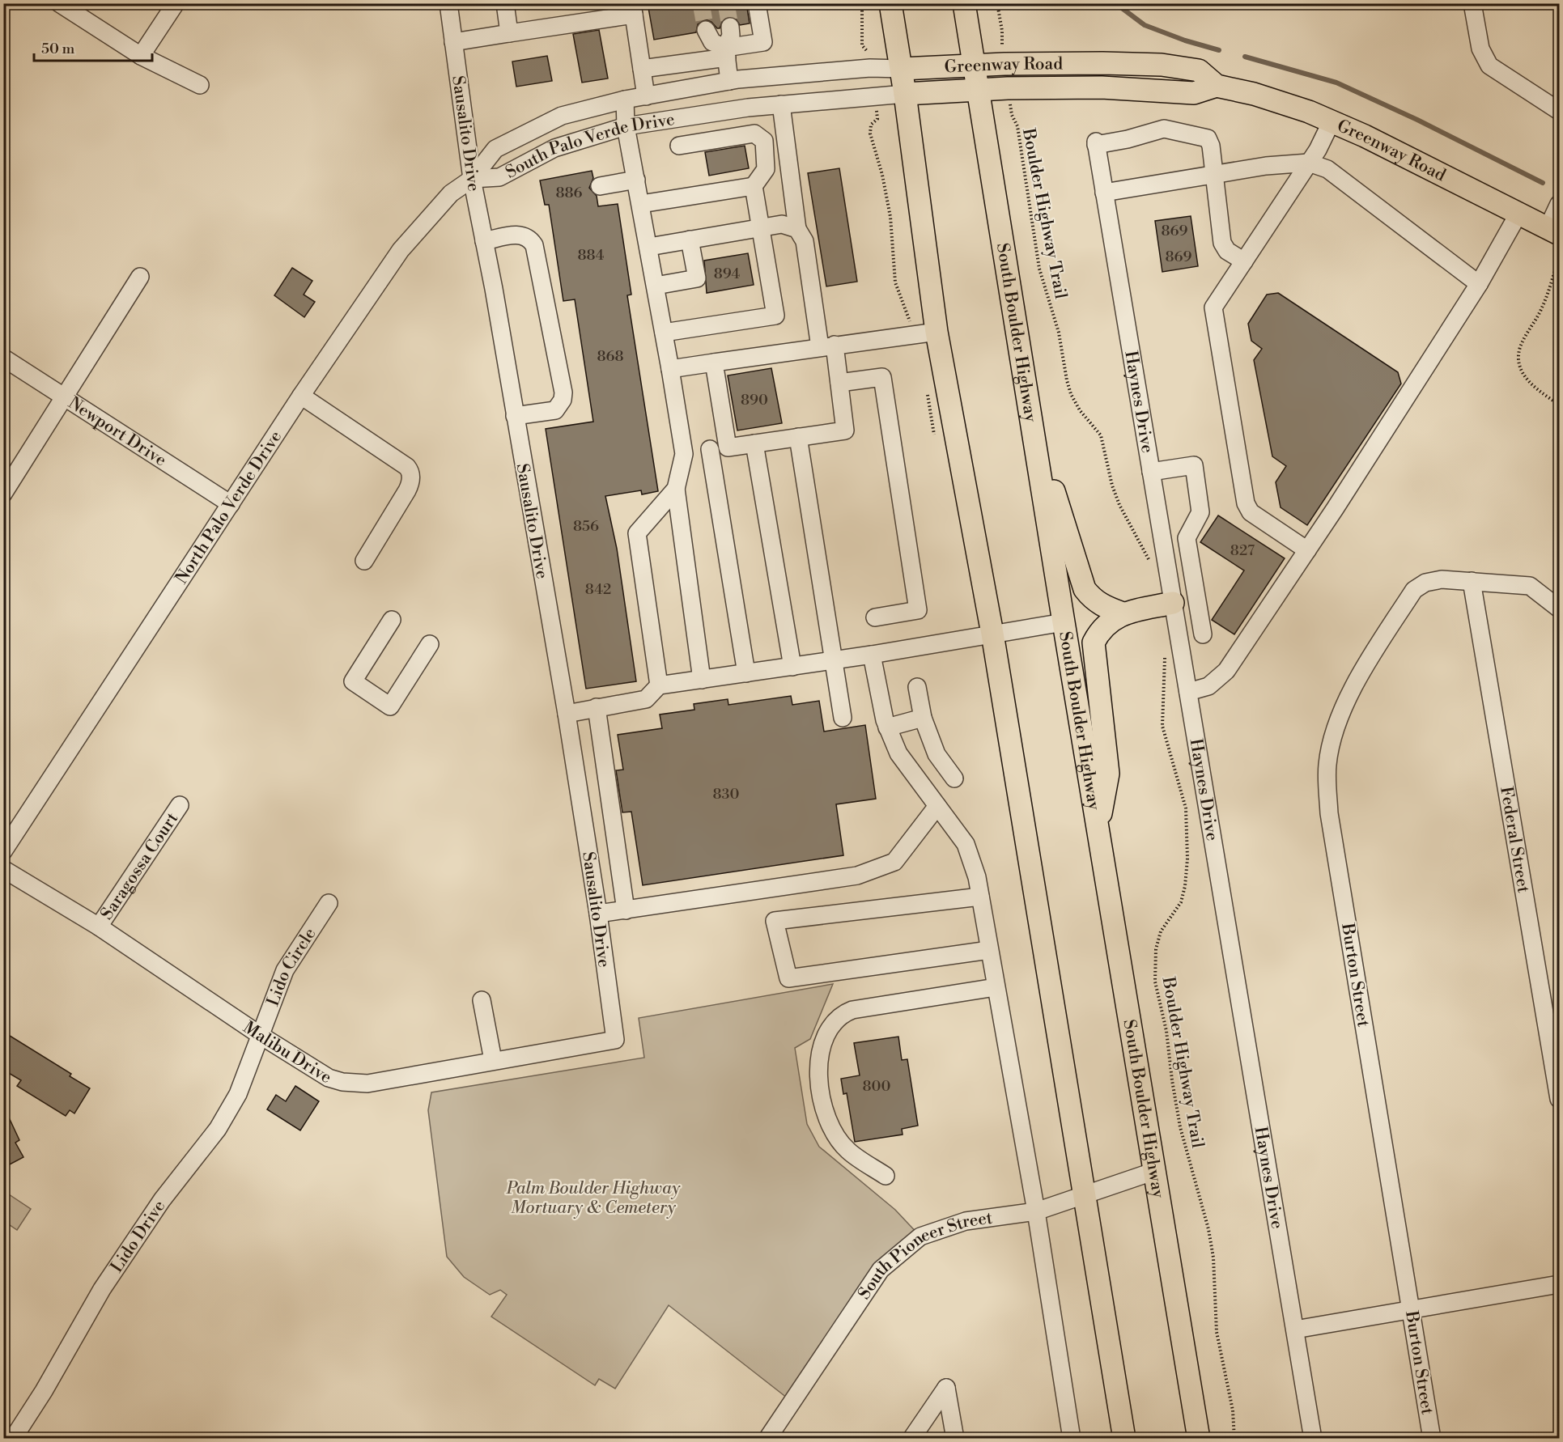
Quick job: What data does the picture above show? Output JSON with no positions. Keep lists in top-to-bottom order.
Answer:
{
  "streets": {
    "main road": ["Greenway Road", "South Boulder Highway"],
    "street": [
      "Sausalito Drive",
      "South Palo Verde Drive",
      "Haynes Drive",
      "Newport Drive",
      "North Palo Verde Drive",
      "Federal Street",
      "Saragossa Court",
      "Lido Circle",
      "Burton Street",
      "Malibu Drive",
      "Lido Drive",
      "South Pioneer Street"
    ],
    "path": ["Boulder Highway Trail"]
  },
  "crossings": [
    ["Greenway Road", "South Palo Verde Drive"],
    ["Greenway Road", "South Boulder Highway"],
    ["Sausalito Drive", "South Palo Verde Drive"],
    ["Sausalito Drive", "North Palo Verde Drive"],
    ["Sausalito Drive", "Malibu Drive"],
    ["South Palo Verde Drive", "North Palo Verde Drive"],
    ["South Boulder Highway", "South Pioneer Street"],
    ["Newport Drive", "North Palo Verde Drive"],
    ["Federal Street", "Burton Street"],
    ["Saragossa Court", "Malibu Drive"],
    ["Lido Circle", "Malibu Drive"],
    ["Lido Circle", "Lido Drive"],
    ["Malibu Drive", "Lido Drive"]
  ],
  "parks": ["Palm Boulder Highway Mortuary & Cemetery"],
  "house_numbers": [
    "886",
    "869",
    "884",
    "869",
    "894",
    "868",
    "890",
    "856",
    "827",
    "842",
    "830",
    "800"
  ],
  "scale_bar": "50 m"
}
